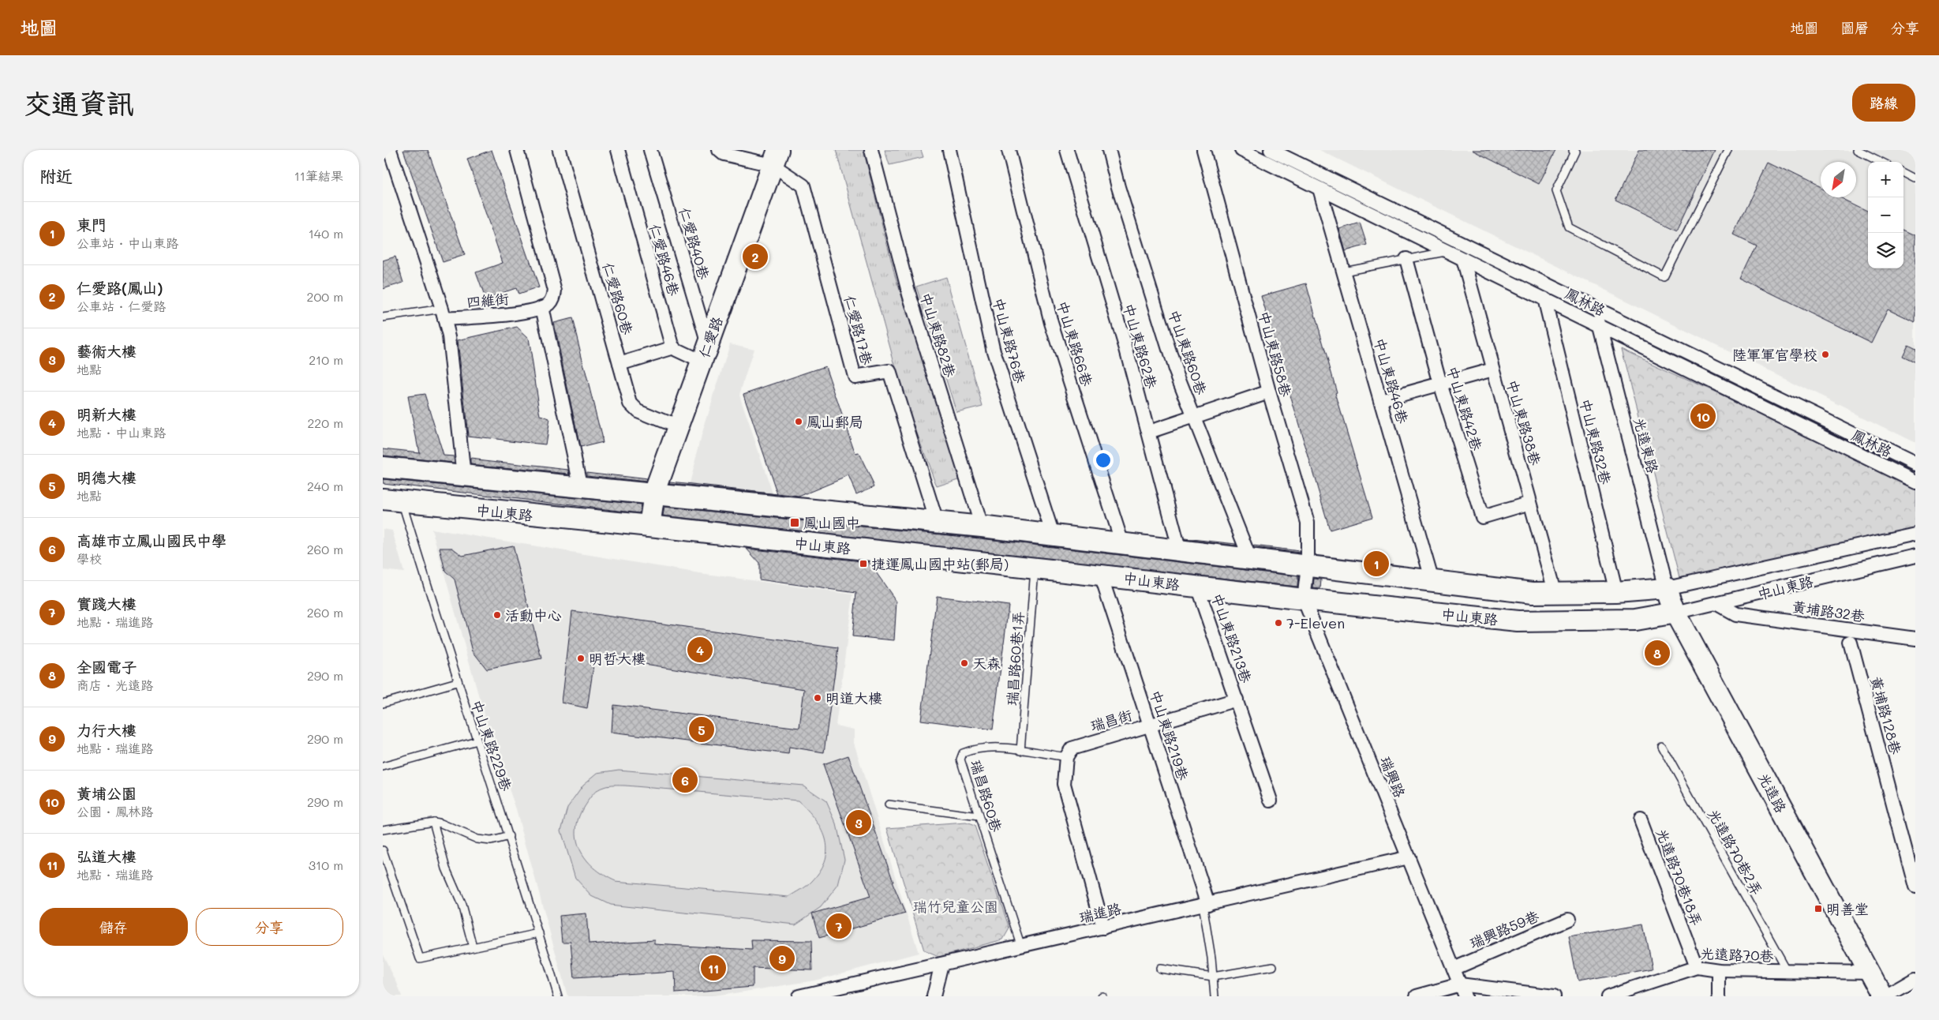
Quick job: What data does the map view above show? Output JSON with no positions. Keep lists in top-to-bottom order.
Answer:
{
  "streets": {
    "main road": ["仁愛路", "中山東路", "光遠路"],
    "street": [
      "仁愛路40巷",
      "仁愛路46巷",
      "仁愛路60巷",
      "四維街",
      "鳳林路",
      "仁愛路17巷",
      "中山東路82巷",
      "中山東路76巷",
      "中山東路66巷",
      "中山東路62巷",
      "中山東路60巷",
      "中山東路58巷",
      "中山東路46巷",
      "中山東路42巷",
      "中山東路38巷",
      "中山東路32巷",
      "光遠東路",
      "黃埔路32巷",
      "中山東路213巷",
      "黃埔路128巷",
      "瑞昌街",
      "中山東路219巷",
      "瑞興路",
      "光遠路70巷18弄",
      "瑞進路",
      "瑞興路59巷",
      "光遠路70巷"
    ],
    "lane": [
      "瑞昌路60巷1弄",
      "中山東路229巷",
      "瑞昌路60巷",
      "光遠路70巷2弄"
    ]
  },
  "crossings": [
    ["仁愛路40巷", "仁愛路"],
    ["仁愛路60巷", "仁愛路"],
    ["鳳林路", "中山東路46巷"],
    ["鳳林路", "中山東路38巷"],
    ["鳳林路", "中山東路32巷"],
    ["鳳林路", "光遠東路"],
    ["仁愛路17巷", "仁愛路"],
    ["仁愛路17巷", "中山東路"],
    ["中山東路82巷", "中山東路"],
    ["仁愛路", "中山東路"],
    ["中山東路76巷", "中山東路"],
    ["中山東路66巷", "中山東路"],
    ["中山東路62巷", "中山東路"],
    ["中山東路60巷", "中山東路"],
    ["中山東路58巷", "中山東路"],
    ["中山東路58巷", "瑞興路"],
    ["中山東路46巷", "中山東路"],
    ["中山東路42巷", "中山東路38巷"],
    ["中山東路38巷", "中山東路"],
    ["中山東路32巷", "中山東路"],
    ["光遠東路", "中山東路"],
    ["光遠東路", "光遠路"],
    ["中山東路", "黃埔路32巷"],
    ["中山東路", "中山東路213巷"],
    ["中山東路", "瑞昌路60巷1弄"],
    ["中山東路", "中山東路219巷"],
    ["中山東路", "中山東路229巷"],
    ["中山東路", "瑞興路"],
    ["中山東路", "光遠路"],
    ["中山東路213巷", "瑞昌街"],
    ["瑞昌路60巷1弄", "瑞昌路60巷"],
    ["瑞昌街", "中山東路219巷"],
    ["瑞昌街", "瑞昌路60巷"],
    ["中山東路219巷", "瑞進路"],
    ["瑞興路", "瑞進路"],
    ["瑞興路", "瑞興路59巷"],
    ["光遠路", "光遠路70巷"],
    ["瑞昌路60巷", "瑞進路"],
    ["光遠路70巷2弄", "光遠路70巷"],
    ["光遠路70巷18弄", "光遠路70巷"]
  ],
  "parks": ["瑞竹兒童公園"],
  "places": {
    "other": [
      "陸軍軍官學校",
      "鳳山郵局",
      "活動中心",
      "7-Eleven",
      "明哲大樓",
      "天森",
      "明道大樓"
    ],
    "transit": ["鳳山國中", "捷運鳳山國中站(郵局)", "明善堂"]
  },
  "north": "bottom left",
  "page": {
    "header": "地圖",
    "nav": ["地圖", "圖層", "分享"],
    "buttons": [
      "路線",
      ["儲存", "分享"]
    ],
    "title": "交通資訊",
    "heading": ["附近", "11筆結果"],
    "map_buttons": ["+", "−"],
    "list": [
      {
        "mark": "1",
        "name": "東門",
        "note": "公車站 · 中山東路",
        "value": "140 m"
      },
      {
        "mark": "2",
        "name": "仁愛路(鳳山)",
        "note": "公車站 · 仁愛路",
        "value": "200 m"
      },
      {
        "mark": "3",
        "name": "藝術大樓",
        "note": "地點",
        "value": "210 m"
      },
      {
        "mark": "4",
        "name": "明新大樓",
        "note": "地點 · 中山東路",
        "value": "220 m"
      },
      {
        "mark": "5",
        "name": "明德大樓",
        "note": "地點",
        "value": "240 m"
      },
      {
        "mark": "6",
        "name": "高雄市立鳳山國民中學",
        "note": "學校",
        "value": "260 m"
      },
      {
        "mark": "7",
        "name": "實踐大樓",
        "note": "地點 · 瑞進路",
        "value": "260 m"
      },
      {
        "mark": "8",
        "name": "全國電子",
        "note": "商店 · 光遠路",
        "value": "290 m"
      },
      {
        "mark": "9",
        "name": "力行大樓",
        "note": "地點 · 瑞進路",
        "value": "290 m"
      },
      {
        "mark": "10",
        "name": "黃埔公園",
        "note": "公園 · 鳳林路",
        "value": "290 m"
      },
      {
        "mark": "11",
        "name": "弘道大樓",
        "note": "地點 · 瑞進路",
        "value": "310 m"
      }
    ],
    "pins": [
      "2",
      "10",
      "1",
      "4",
      "8",
      "5",
      "6",
      "3",
      "7",
      "9",
      "11"
    ]
  }
}
